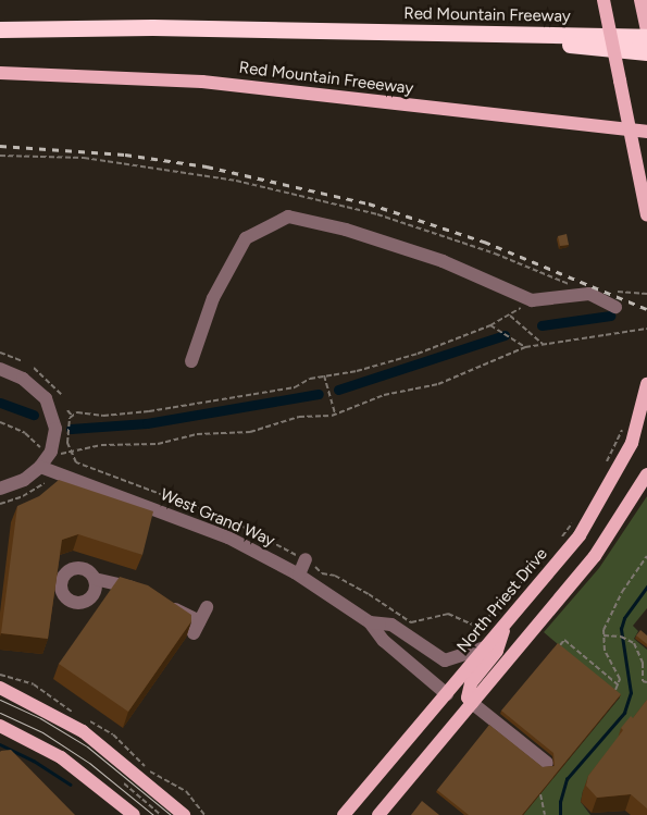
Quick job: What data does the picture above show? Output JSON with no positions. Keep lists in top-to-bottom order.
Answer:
{
  "streets": {
    "highway": ["Red Mountain Freeway"],
    "main road": ["Red Mountain Freeeway", "North Priest Drive"],
    "street": ["West Grand Way"]
  },
  "crossings": [
    ["West Grand Way", "North Priest Drive"]
  ]
}
